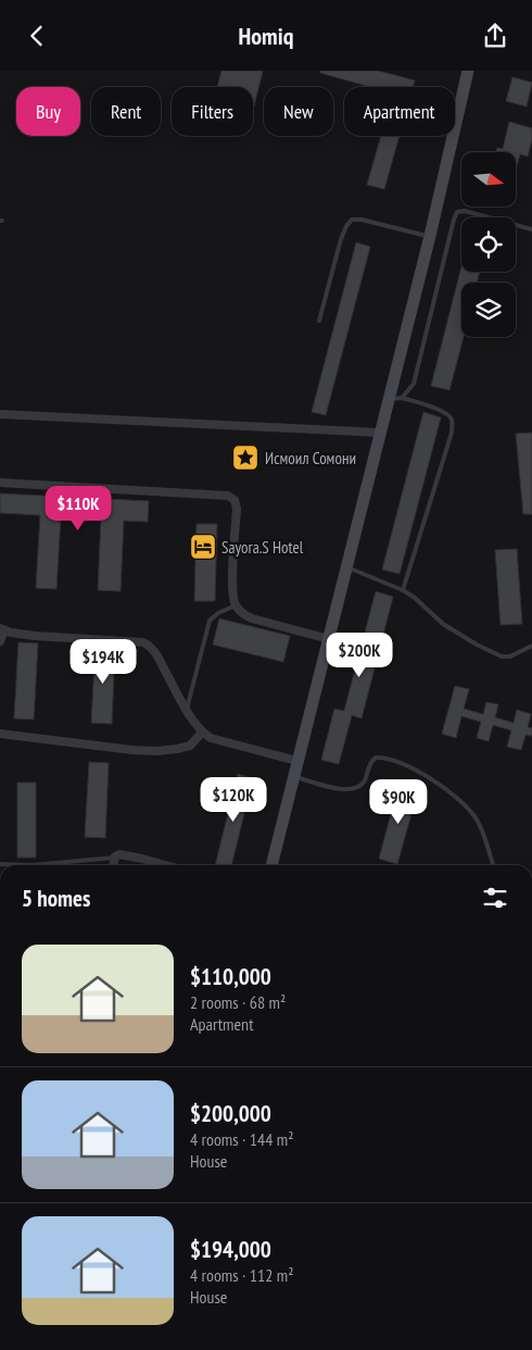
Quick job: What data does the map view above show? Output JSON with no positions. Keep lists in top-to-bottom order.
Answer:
{
  "places": {
    "place": ["Исмоил Сомони"],
    "hotel": ["Sayora.S Hotel"]
  },
  "north": "right",
  "page": {
    "header": "Homiq",
    "chip": [
      "Buy",
      "Rent",
      "Filters",
      "New",
      "Apartment"
    ],
    "price": [
      "$110K",
      "$200K",
      "$194K",
      "$120K",
      "$90K"
    ],
    "heading": "5 homes",
    "list": [
      {
        "name": "$110,000",
        "note": "2 rooms · 68 m² · Apartment"
      },
      {
        "name": "$200,000",
        "note": "4 rooms · 144 m² · House"
      },
      {
        "name": "$194,000",
        "note": "4 rooms · 112 m² · House"
      }
    ]
  }
}
